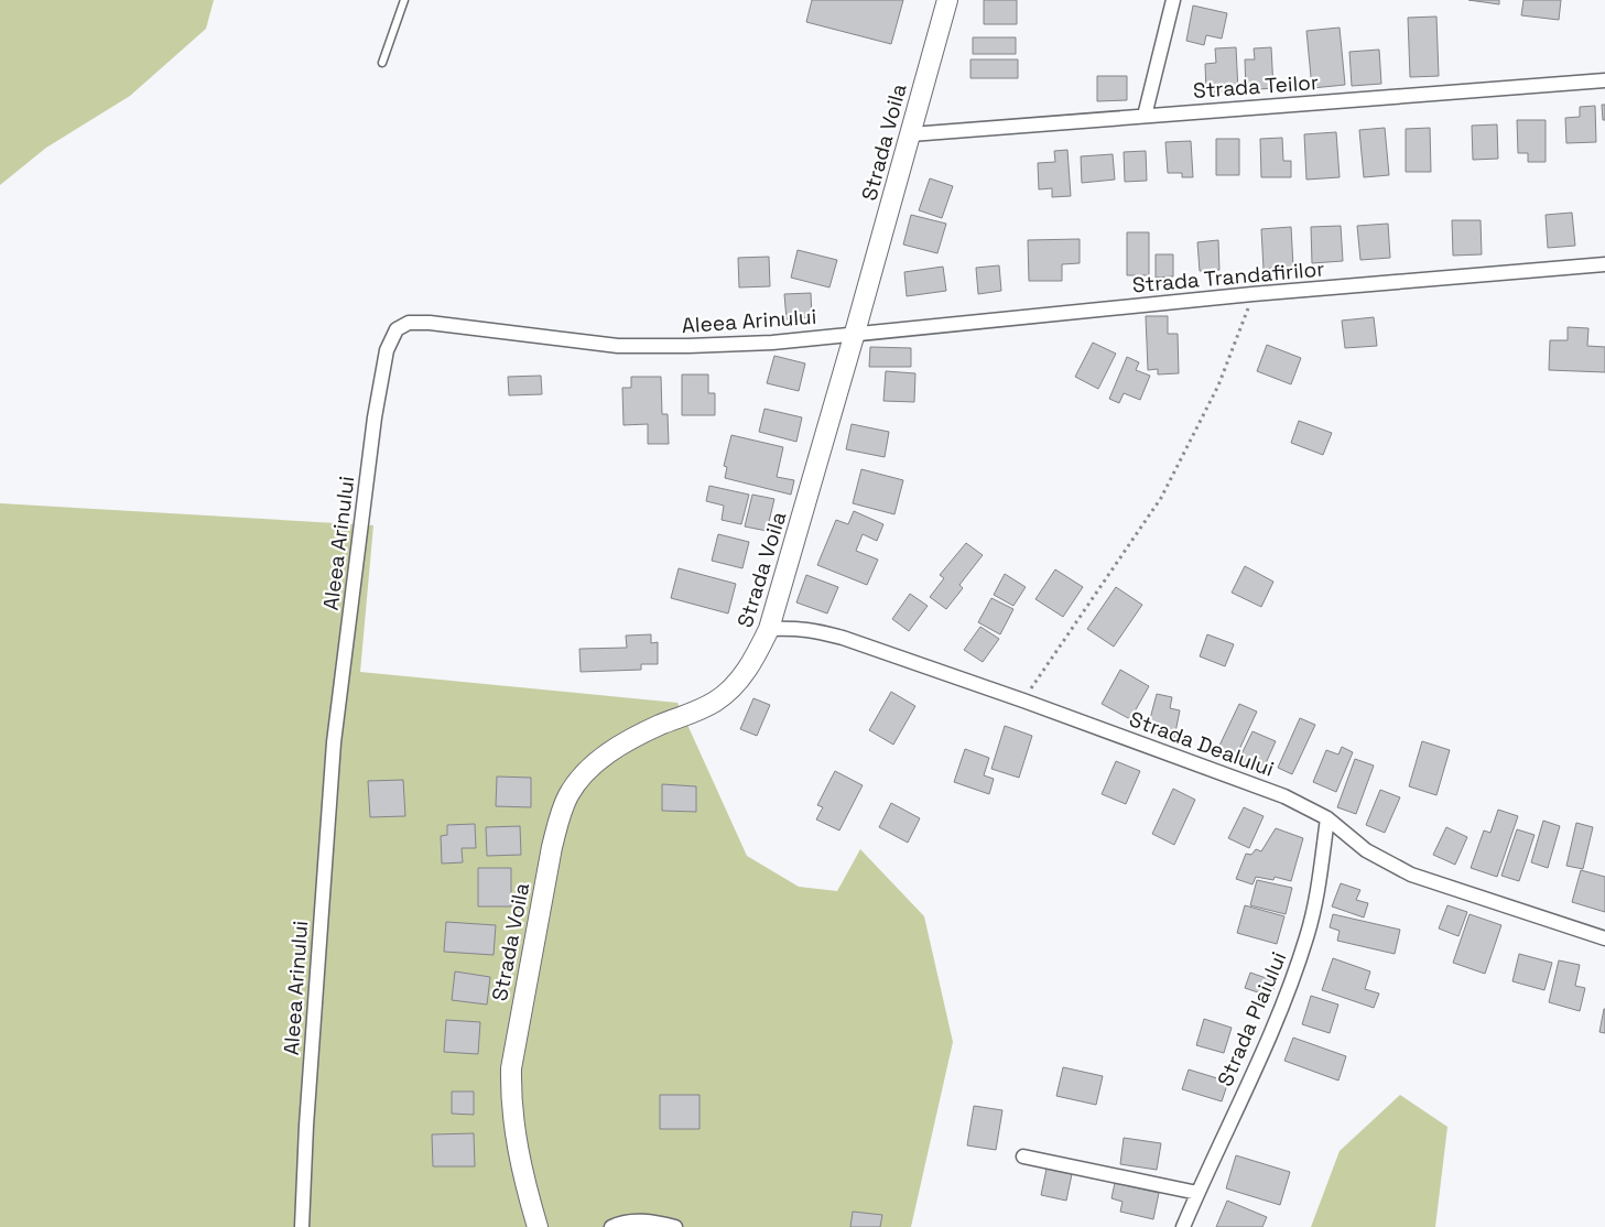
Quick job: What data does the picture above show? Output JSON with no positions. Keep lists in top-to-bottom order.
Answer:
{
  "streets": {
    "main road": ["Strada Voila"],
    "street": [
      "Strada Teilor",
      "Strada Trandafirilor",
      "Aleea Arinului",
      "Strada Dealului",
      "Strada Plaiului"
    ]
  },
  "crossings": [
    ["Strada Teilor", "Strada Voila"],
    ["Strada Voila", "Strada Trandafirilor"],
    ["Strada Voila", "Aleea Arinului"],
    ["Strada Voila", "Strada Dealului"],
    ["Strada Trandafirilor", "Aleea Arinului"],
    ["Strada Dealului", "Strada Plaiului"]
  ]
}
